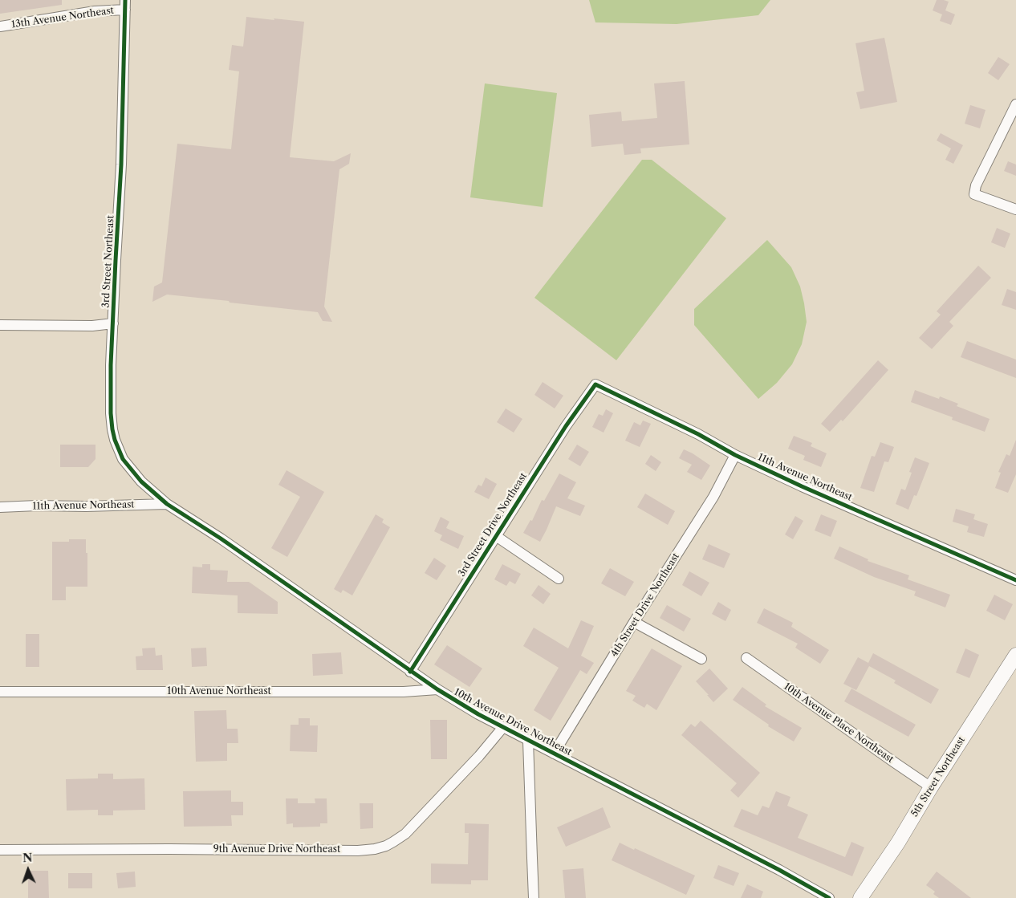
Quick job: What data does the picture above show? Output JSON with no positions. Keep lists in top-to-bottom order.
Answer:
{
  "streets": {
    "street": [
      "13th Avenue Northeast",
      "3rd Street Northeast",
      "11th Avenue Northeast",
      "3rd Street Drive Northeast",
      "4th Street Drive Northeast",
      "10th Avenue Northeast",
      "10th Avenue Drive Northeast",
      "10th Avenue Place Northeast",
      "5th Street Northeast",
      "9th Avenue Drive Northeast"
    ]
  },
  "crossings": [
    ["13th Avenue Northeast", "3rd Street Northeast"],
    ["3rd Street Northeast", "11th Avenue Northeast"],
    ["3rd Street Northeast", "10th Avenue Drive Northeast"],
    ["11th Avenue Northeast", "3rd Street Drive Northeast"],
    ["11th Avenue Northeast", "4th Street Drive Northeast"],
    ["11th Avenue Northeast", "10th Avenue Drive Northeast"],
    ["3rd Street Drive Northeast", "10th Avenue Drive Northeast"],
    ["4th Street Drive Northeast", "10th Avenue Drive Northeast"],
    ["10th Avenue Northeast", "10th Avenue Drive Northeast"],
    ["10th Avenue Drive Northeast", "9th Avenue Drive Northeast"],
    ["10th Avenue Place Northeast", "5th Street Northeast"]
  ],
  "north": "top"
}
